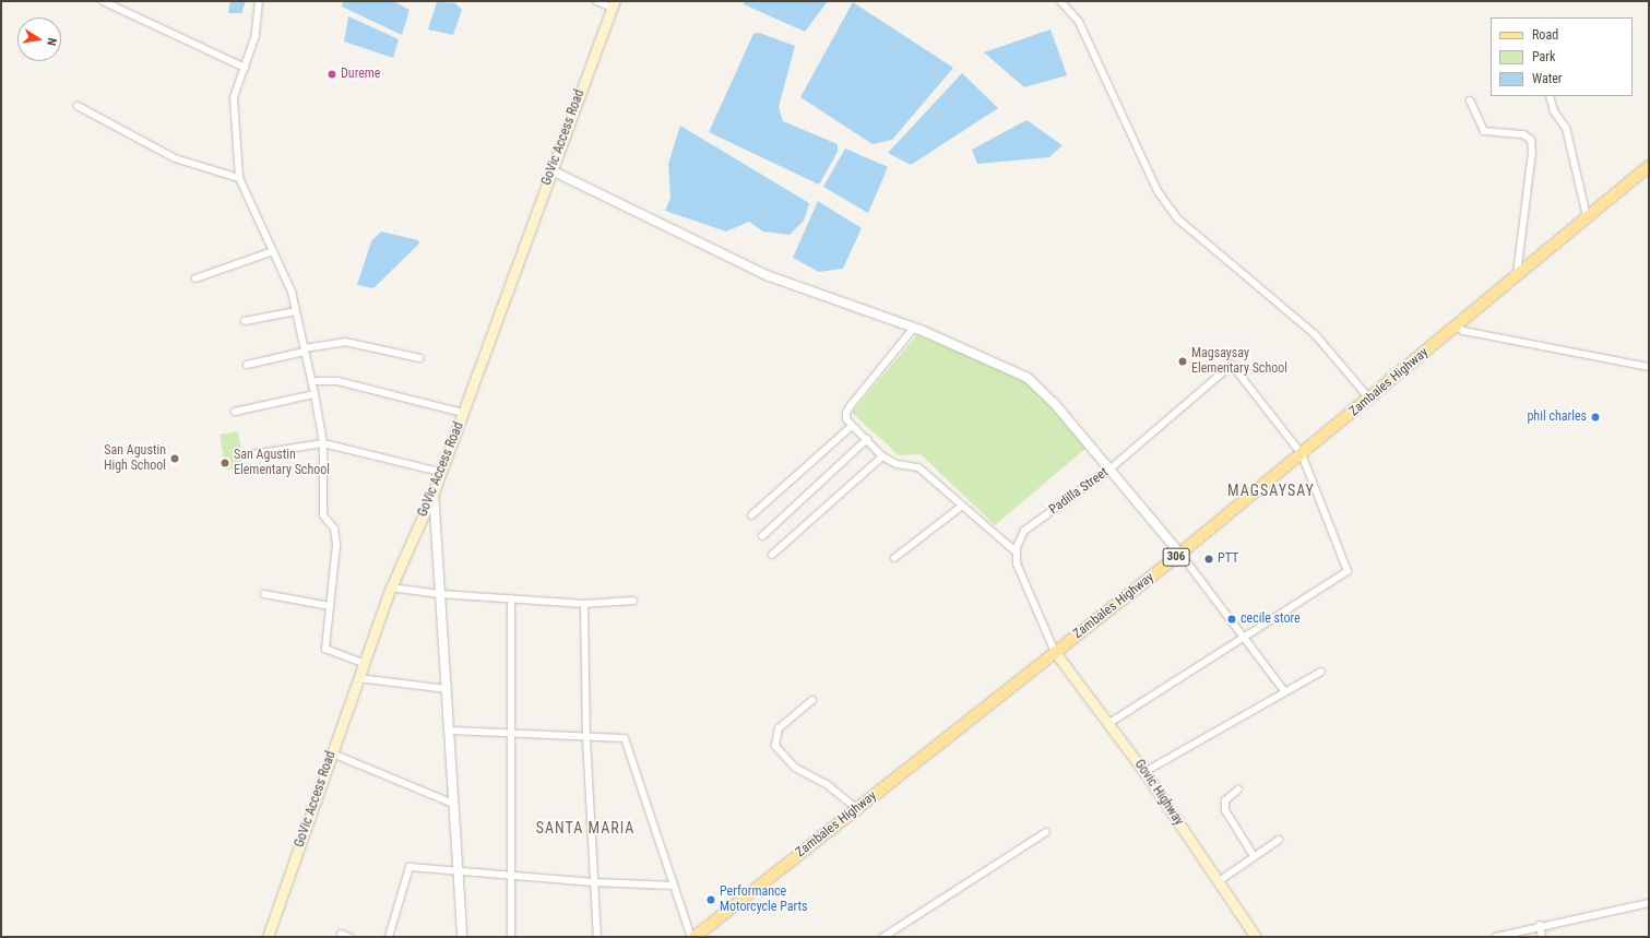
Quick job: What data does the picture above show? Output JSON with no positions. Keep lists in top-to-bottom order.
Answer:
{
  "streets": {
    "main road": [
      "GoVic Access Road",
      "Zambales Highway",
      "306",
      "Govic Highway"
    ],
    "street": ["Padilla Street"]
  },
  "crossings": [
    ["Zambales Highway", "Padilla Street"],
    ["Zambales Highway", "Govic Highway"]
  ],
  "districts": ["MAGSAYSAY", "SANTA MARIA"],
  "places": [
    "Dureme",
    "Magsaysay Elementary School",
    "phil charles",
    "San Agustin High School",
    "San Agustin Elementary School",
    "PTT",
    "cecile store",
    "Performance Motorcycle Parts"
  ],
  "legend": ["Road", "Park", "Water"],
  "north": "right"
}
